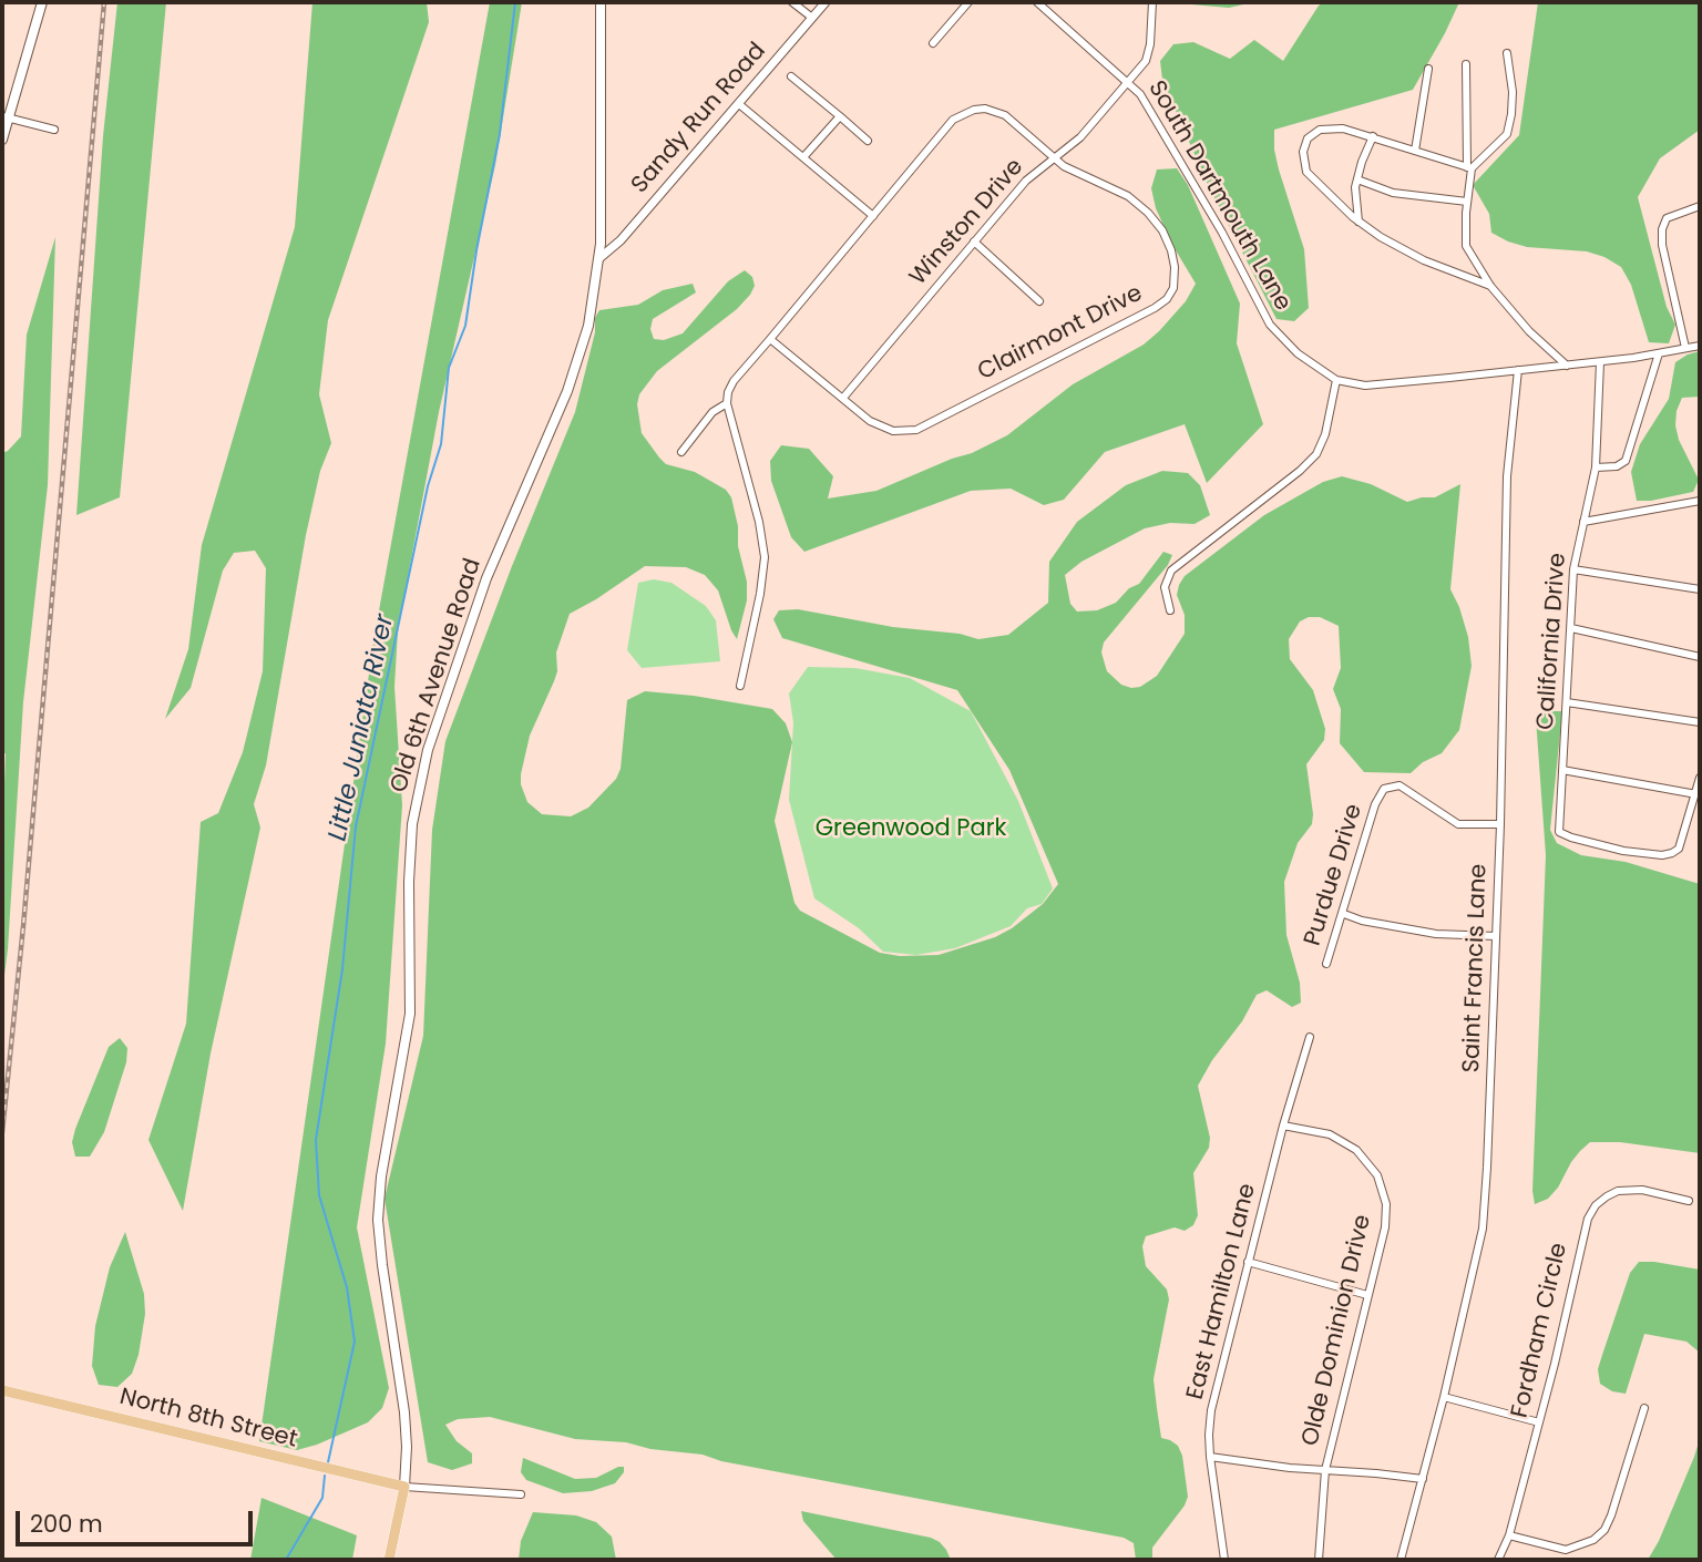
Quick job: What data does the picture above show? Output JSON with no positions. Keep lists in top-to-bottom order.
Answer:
{
  "streets": {
    "main road": ["Old 6th Avenue Road", "North 8th Street"],
    "street": [
      "Sandy Run Road",
      "South Dartmouth Lane",
      "Winston Drive",
      "Clairmont Drive",
      "California Drive",
      "Purdue Drive",
      "Saint Francis Lane",
      "East Hamilton Lane",
      "Olde Dominion Drive",
      "Fordham Circle"
    ]
  },
  "crossings": [
    ["Sandy Run Road", "Old 6th Avenue Road"],
    ["South Dartmouth Lane", "Winston Drive"],
    ["South Dartmouth Lane", "California Drive"],
    ["South Dartmouth Lane", "Saint Francis Lane"],
    ["Winston Drive", "Clairmont Drive"],
    ["Old 6th Avenue Road", "North 8th Street"],
    ["Purdue Drive", "Saint Francis Lane"],
    ["East Hamilton Lane", "Olde Dominion Drive"]
  ],
  "water": ["Little Juniata River"],
  "parks": ["Greenwood Park"],
  "scale_bar": "200 m"
}
